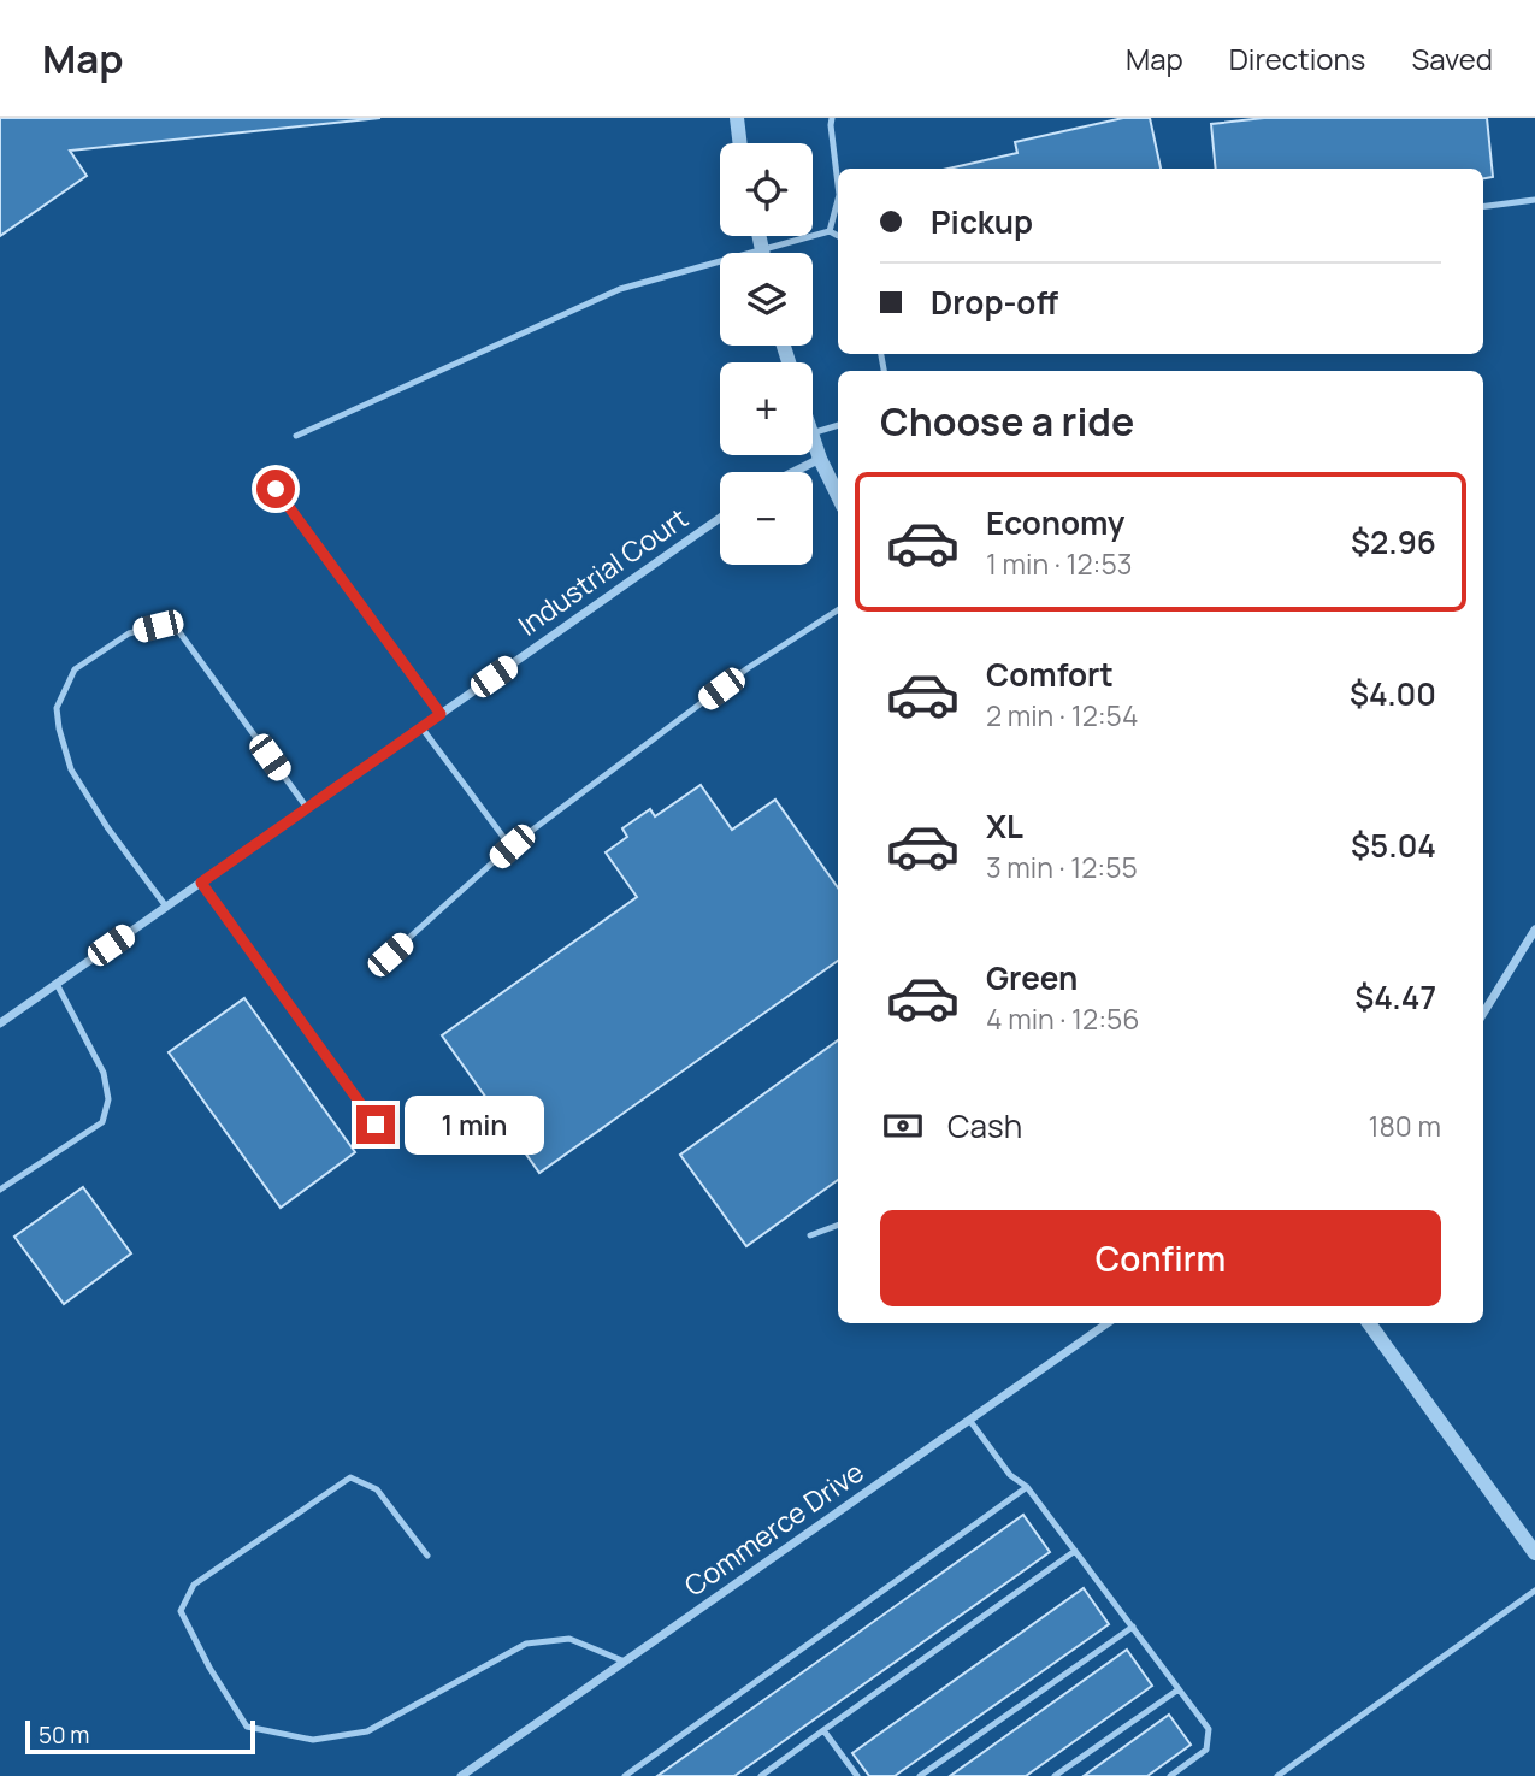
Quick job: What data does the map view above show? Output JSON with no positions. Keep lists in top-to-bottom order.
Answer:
{
  "streets": {
    "street": ["Industrial Court", "Commerce Drive"]
  },
  "scale_bar": "50 m",
  "page": {
    "header": "Map",
    "nav": ["Map", "Directions", "Saved"],
    "map_buttons": ["+", "−"],
    "banner": ["Pickup", "Drop-off"],
    "heading": "Choose a ride",
    "list": [
      {
        "name": "Economy",
        "note": "1 min · 12:53",
        "value": "$2.96"
      },
      {
        "name": "Comfort",
        "note": "2 min · 12:54",
        "value": "$4.00"
      },
      {
        "name": "XL",
        "note": "3 min · 12:55",
        "value": "$5.04"
      },
      {
        "name": "Green",
        "note": "4 min · 12:56",
        "value": "$4.47"
      }
    ],
    "pay": ["Cash", "180 m"],
    "bubble": "1 min",
    "buttons": "Confirm",
    "scale": "50 m"
  }
}
